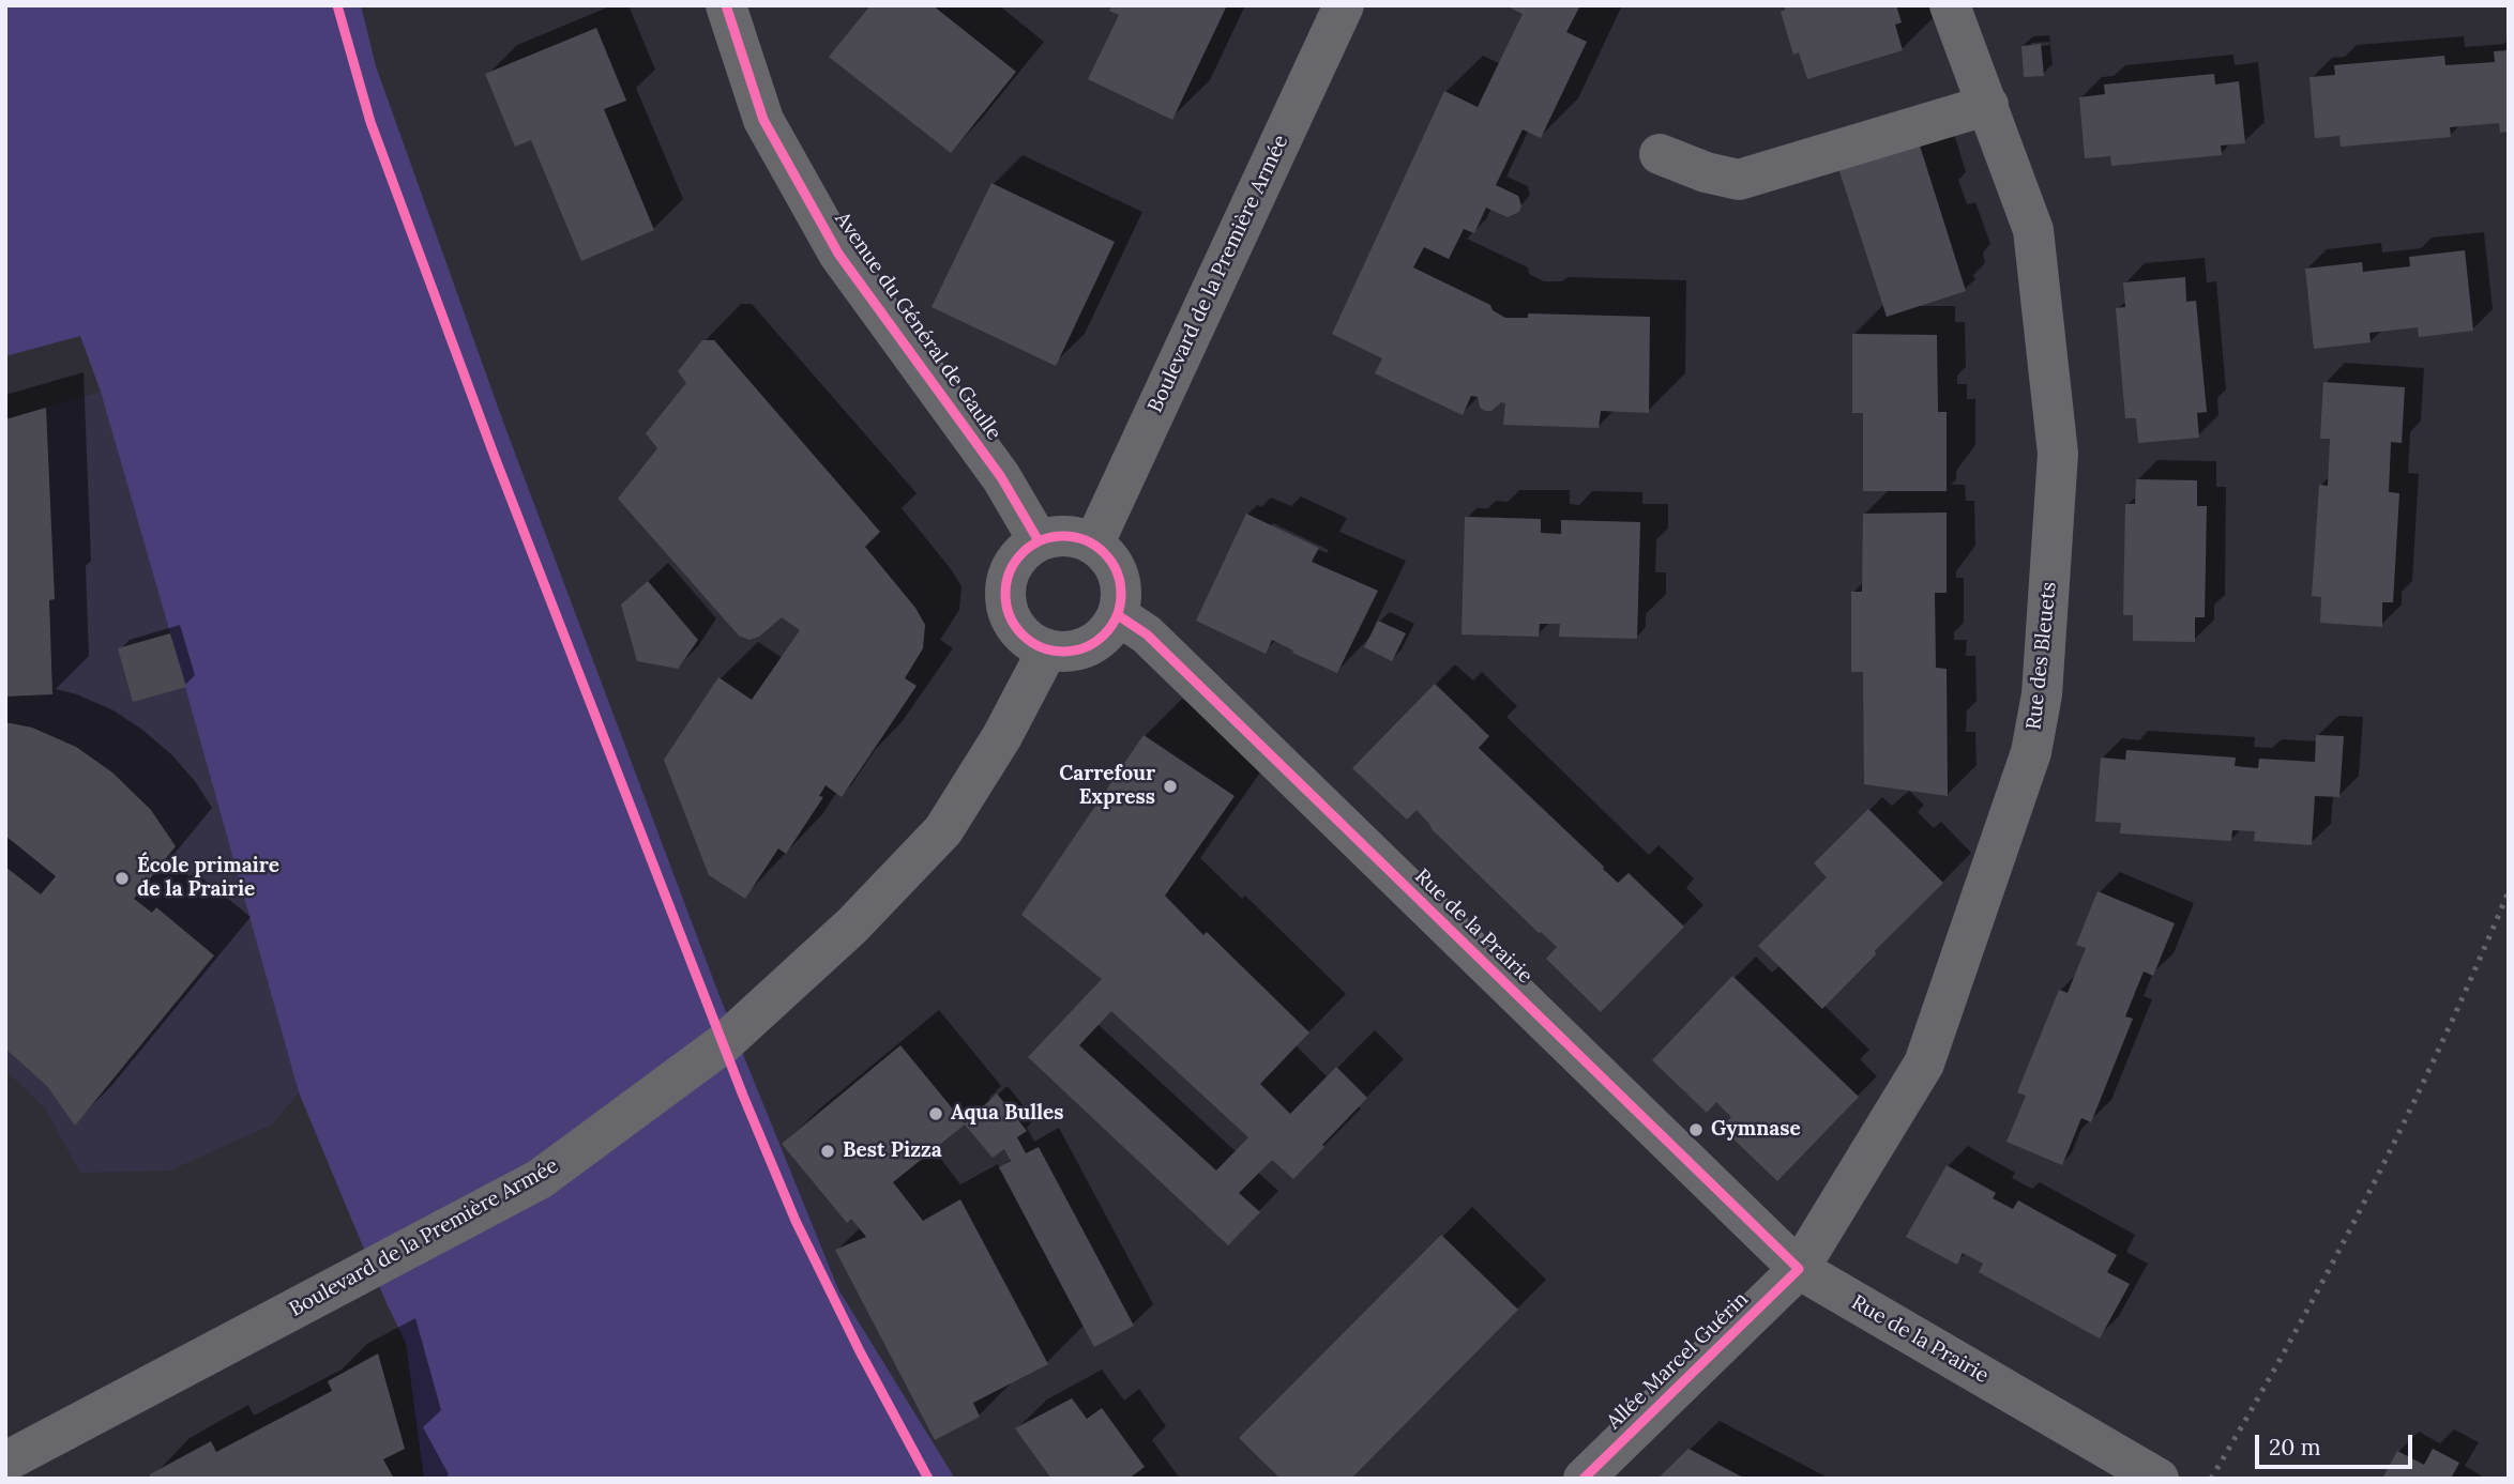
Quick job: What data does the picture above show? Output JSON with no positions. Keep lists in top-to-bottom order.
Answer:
{
  "streets": {
    "street": [
      "Boulevard de la Première Armée",
      "Avenue du Général de Gaulle",
      "Rue des Bleuets",
      "Rue de la Prairie",
      "Allée Marcel Guérin"
    ]
  },
  "crossings": [
    ["Boulevard de la Première Armée", "Avenue du Général de Gaulle"],
    ["Boulevard de la Première Armée", "Rue de la Prairie"],
    ["Avenue du Général de Gaulle", "Rue de la Prairie"],
    ["Rue des Bleuets", "Rue de la Prairie"],
    ["Rue des Bleuets", "Allée Marcel Guérin"],
    ["Rue de la Prairie", "Allée Marcel Guérin"]
  ],
  "places": [
    "Carrefour Express",
    "École primaire de la Prairie",
    "Aqua Bulles",
    "Gymnase",
    "Best Pizza"
  ],
  "scale_bar": "20 m"
}
